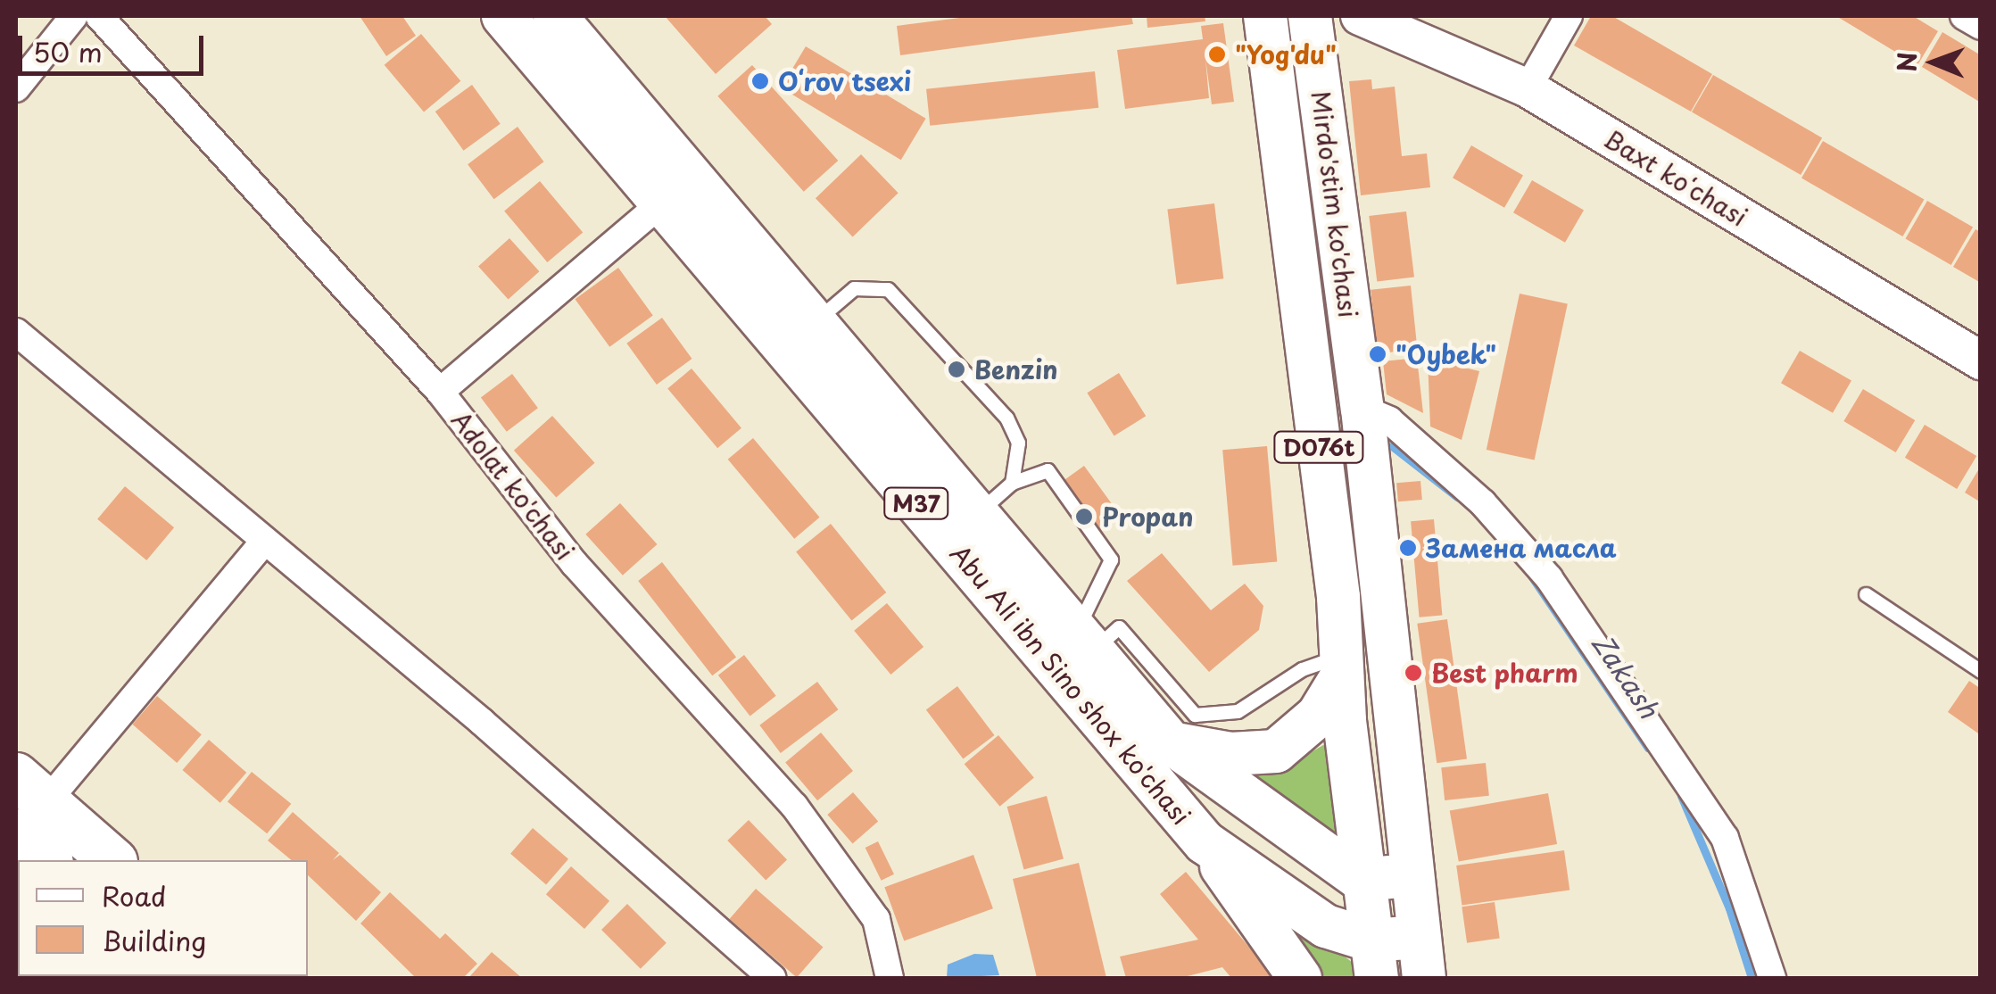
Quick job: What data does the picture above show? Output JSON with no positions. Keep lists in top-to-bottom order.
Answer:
{
  "streets": {
    "main road": [
      "Baxt koʻchasi",
      "Mirdo'stim ko'chasi",
      "D076t",
      "M37",
      "Abu Ali ibn Sino shox ko'chasi"
    ],
    "street": ["Adolat ko'chasi"]
  },
  "crossings": [
    ["Mirdo'stim ko'chasi", "Abu Ali ibn Sino shox ko'chasi"],
    ["M37", "Abu Ali ibn Sino shox ko'chasi"]
  ],
  "water": ["Zakash"],
  "places": [
    "\"Yog'du\"",
    "Oʻrov tsexi",
    "\"Oybek\"",
    "Benzin",
    "Propan",
    "Замена масла",
    "Best pharm"
  ],
  "legend": ["Road", "Building"],
  "scale_bar": "50 m",
  "north": "left"
}
